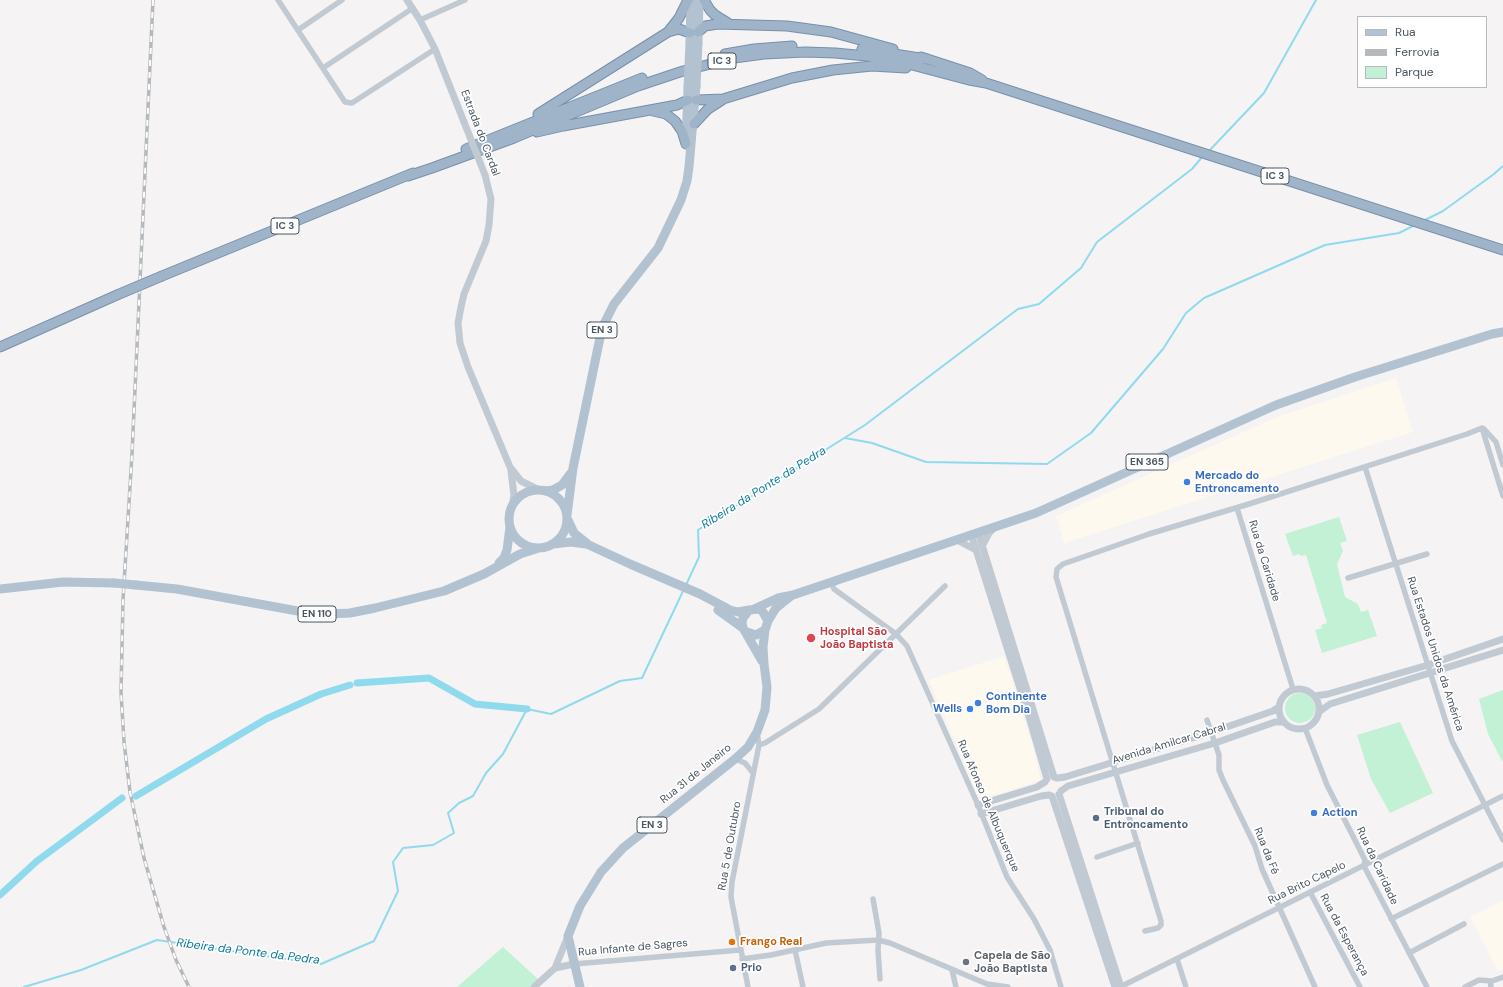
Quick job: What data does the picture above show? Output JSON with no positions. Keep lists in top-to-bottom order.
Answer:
{
  "streets": {
    "highway": ["IC 3"],
    "main road": [
      "EN 3",
      "EN 365",
      "EN 110",
      "Rua 31 de Janeiro"
    ],
    "street": [
      "Estrada do Cardal",
      "Rua da Caridade",
      "Rua Estados Unidos da América",
      "Avenida Amilcar Cabral",
      "Rua Afonso de Albuquerque",
      "Rua 5 de Outubro",
      "Rua da Fé",
      "Rua Brito Capelo",
      "Rua da Esperança",
      "Rua Infante de Sagres"
    ]
  },
  "crossings": [
    ["EN 3", "EN 365"],
    ["EN 3", "Rua 31 de Janeiro"],
    ["EN 3", "Rua 5 de Outubro"],
    ["EN 365", "Rua Afonso de Albuquerque"],
    ["Rua da Caridade", "Avenida Amilcar Cabral"],
    ["Rua da Caridade", "Rua Brito Capelo"],
    ["Rua Estados Unidos da América", "Rua Brito Capelo"],
    ["Avenida Amilcar Cabral", "Rua Afonso de Albuquerque"],
    ["Avenida Amilcar Cabral", "Rua da Fé"],
    ["Rua 31 de Janeiro", "Rua 5 de Outubro"],
    ["Rua 31 de Janeiro", "Rua Infante de Sagres"],
    ["Rua 5 de Outubro", "Rua Infante de Sagres"],
    ["Rua da Fé", "Rua Brito Capelo"],
    ["Rua Brito Capelo", "Rua da Esperança"]
  ],
  "water": ["Ribeira da Ponte da Pedra"],
  "places": [
    "Mercado do Entroncamento",
    "Hospital São João Baptista",
    "Continente Bom Dia",
    "Wells",
    "Action",
    "Tribunal do Entroncamento",
    "Frango Real",
    "Capela de São João Baptista",
    "Prio"
  ],
  "legend": ["Rua", "Ferrovia", "Parque"]
}
